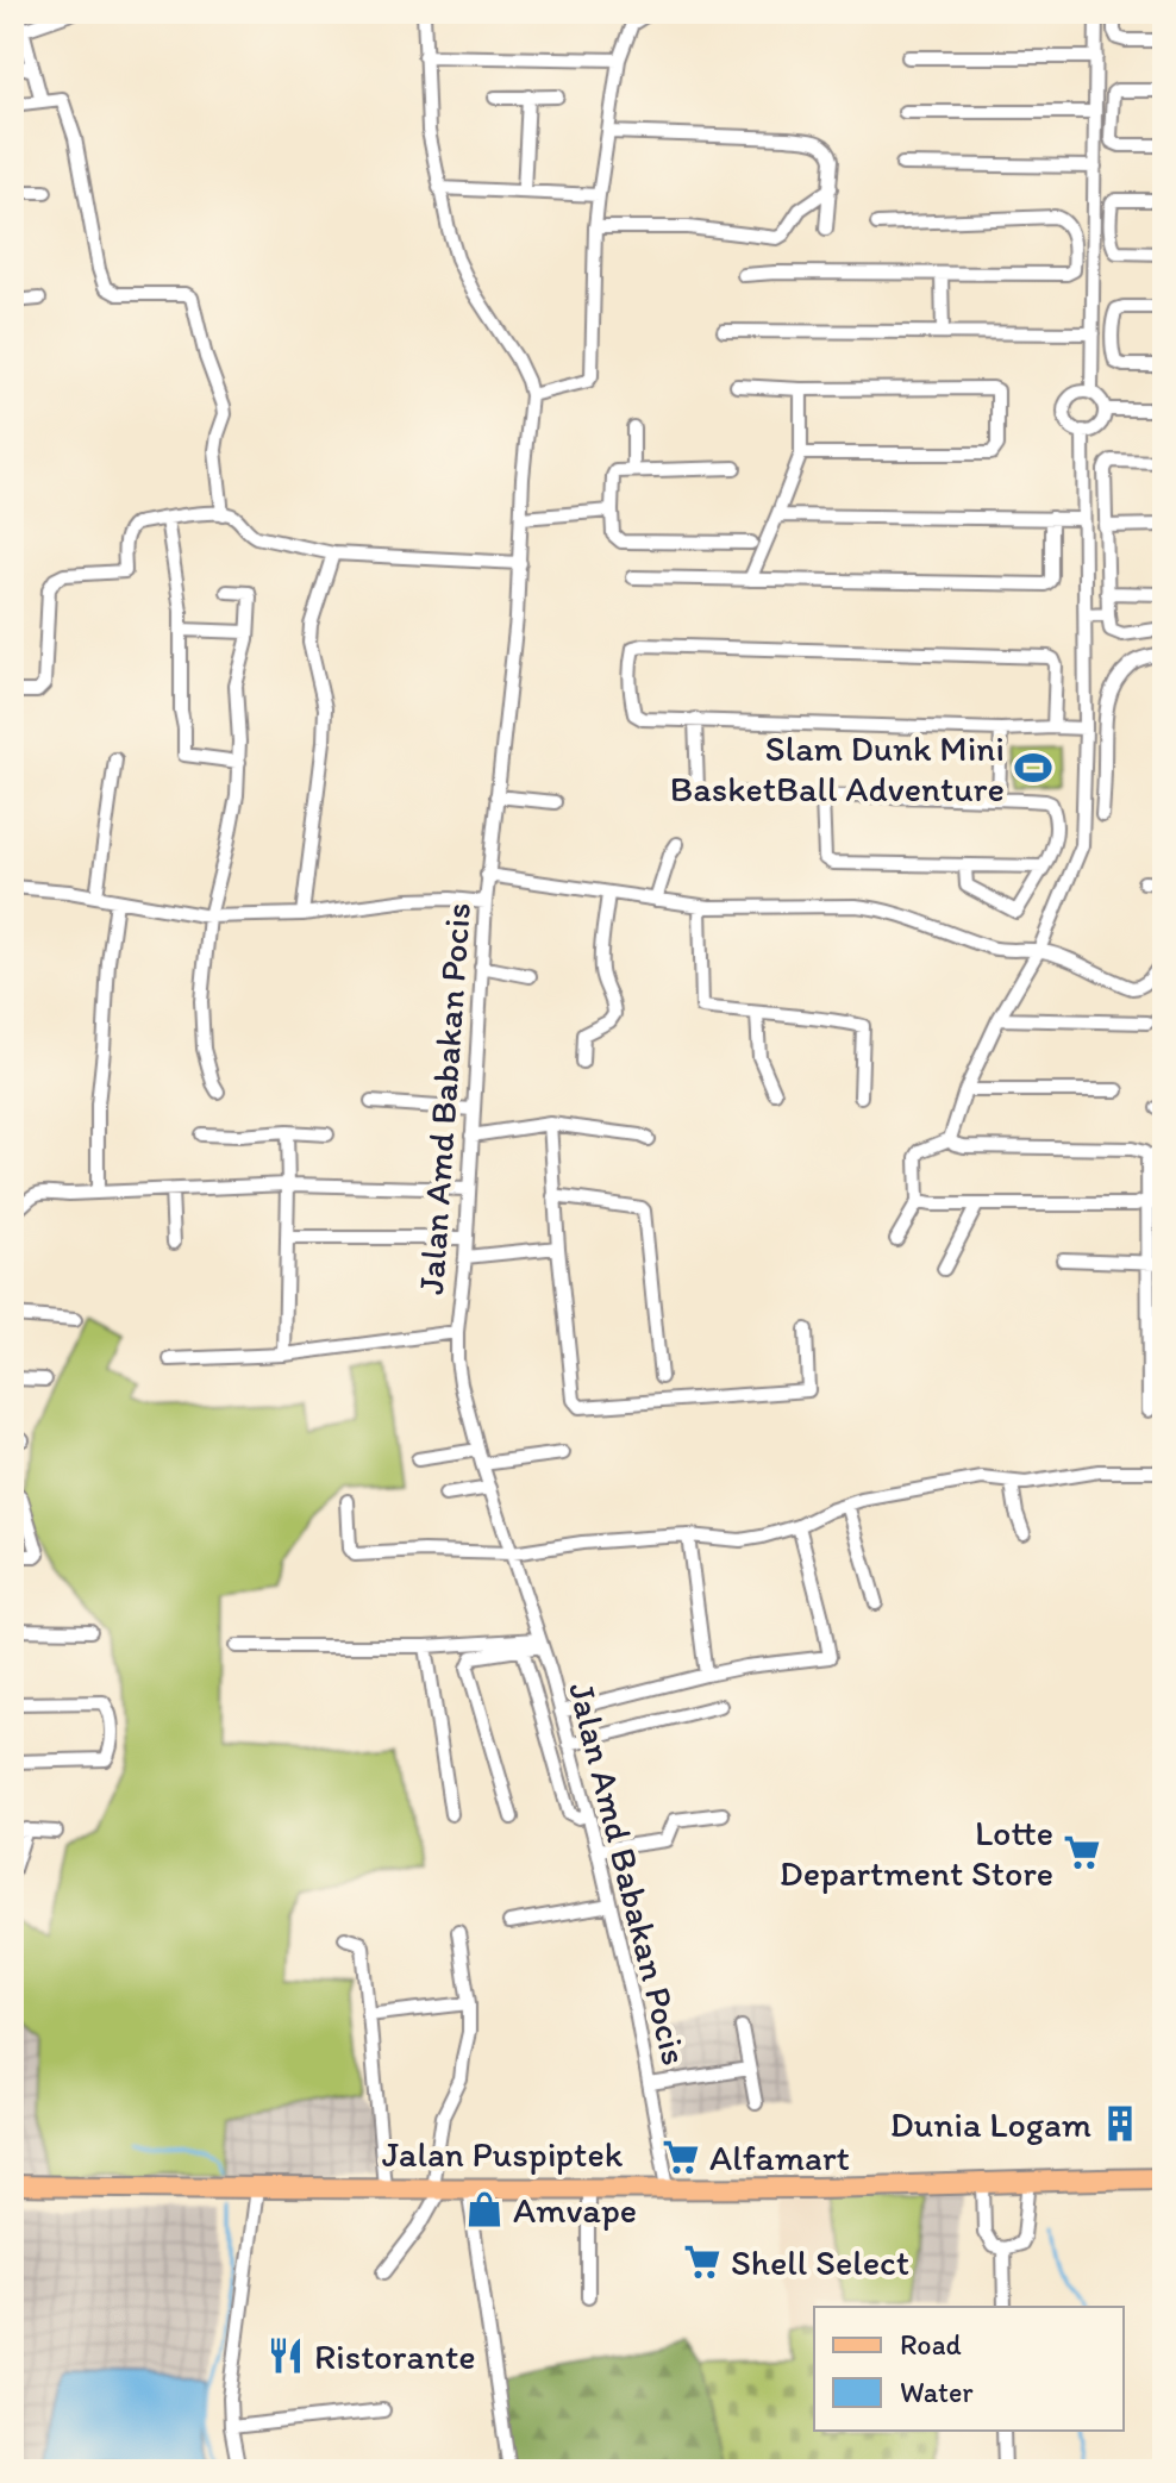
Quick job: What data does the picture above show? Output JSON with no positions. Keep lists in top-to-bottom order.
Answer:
{
  "streets": {
    "main road": ["Jalan Puspiptek"],
    "street": ["Jalan Amd Babakan Pocis"]
  },
  "crossings": [
    ["Jalan Amd Babakan Pocis", "Jalan Puspiptek"]
  ],
  "places": {
    "sports": ["Slam Dunk Mini BasketBall Adventure"],
    "supermarket": ["Lotte Department Store", "Alfamart", "Shell Select"],
    "building": ["Dunia Logam"],
    "shop": ["Amvape"],
    "restaurant": ["Ristorante"]
  },
  "legend": ["Road", "Water"]
}
